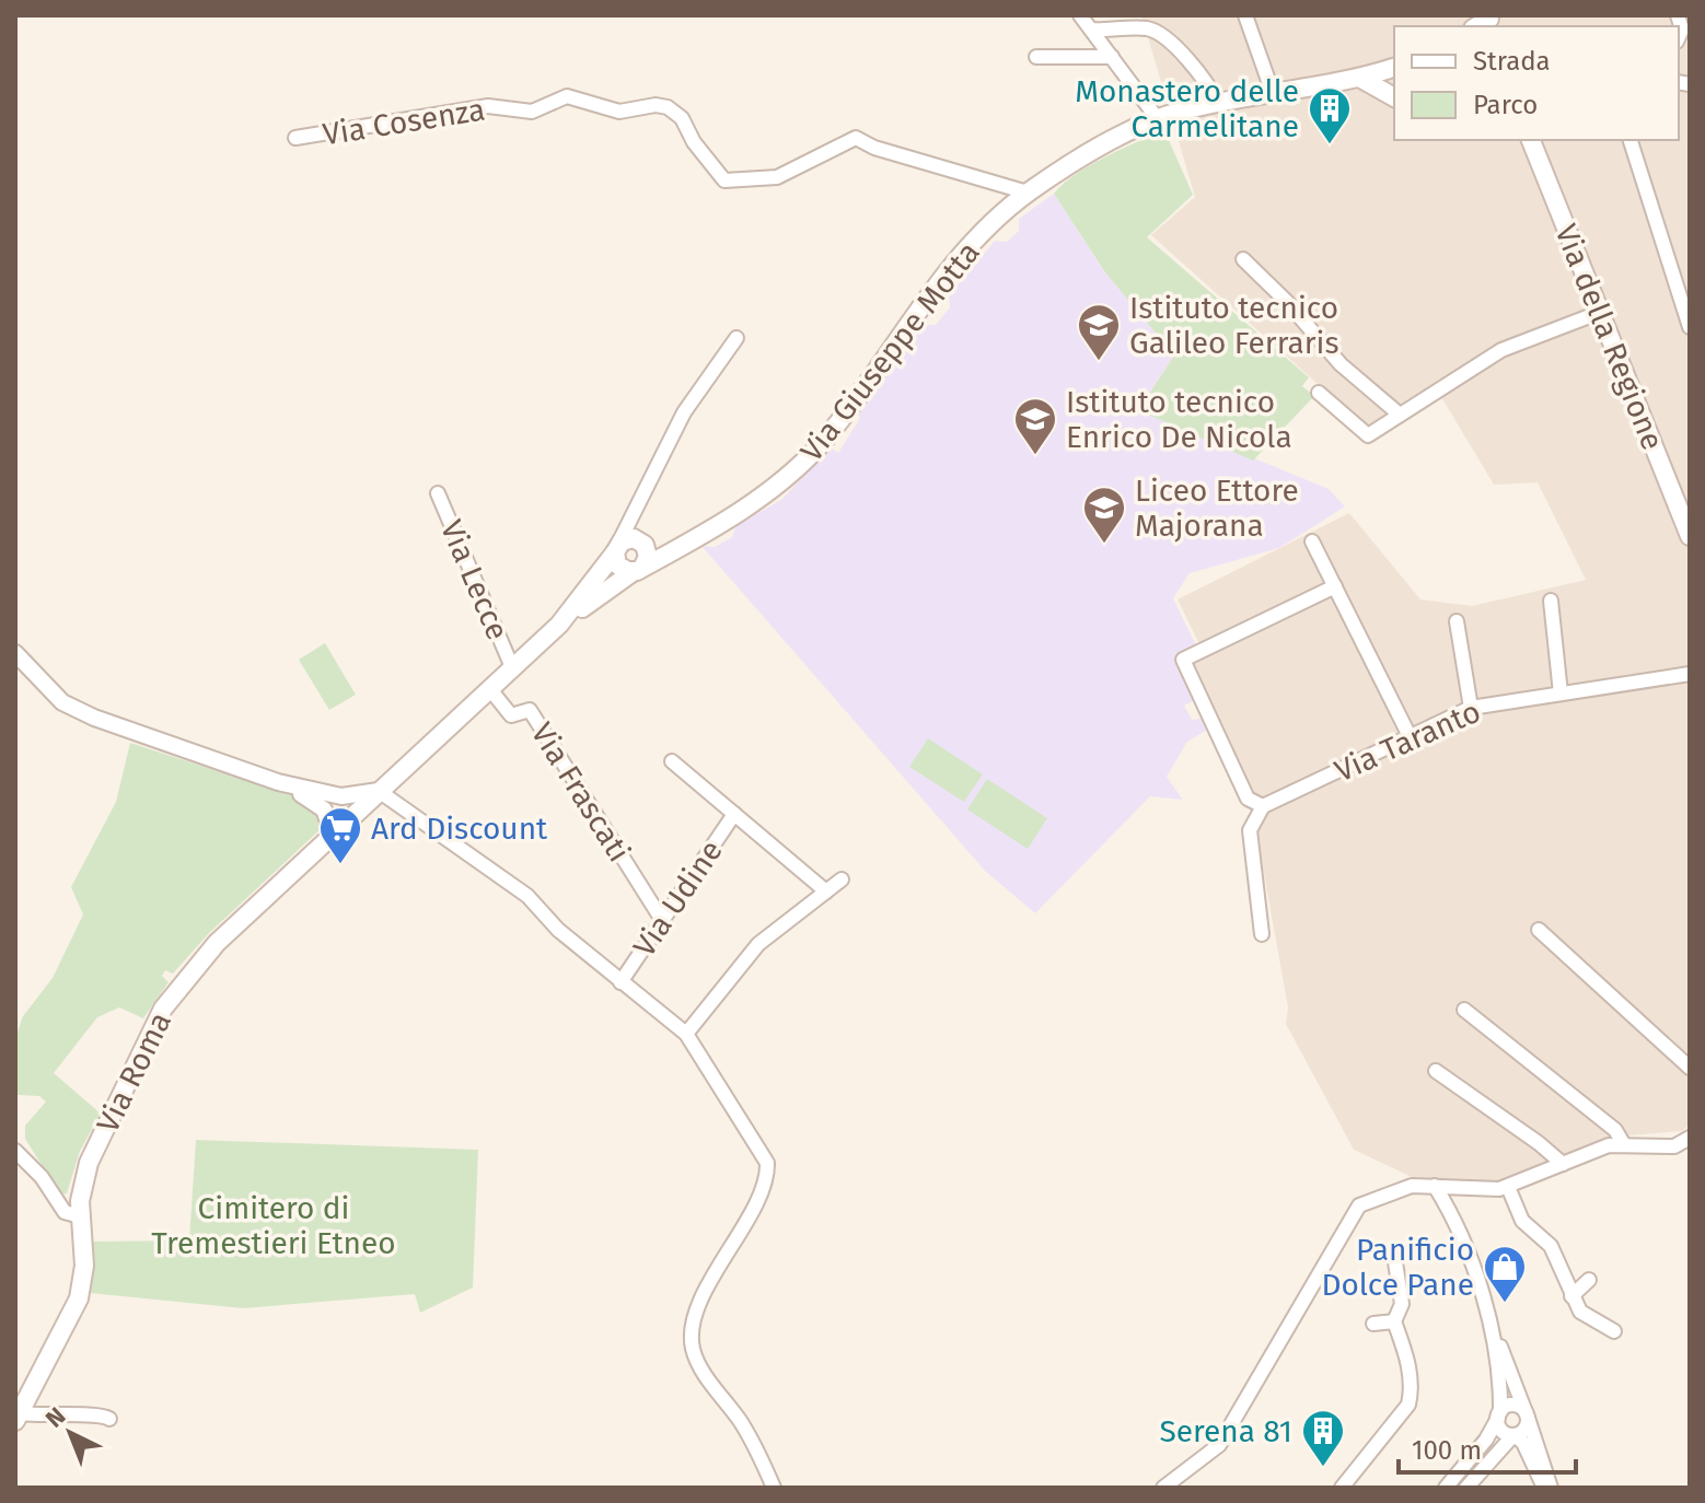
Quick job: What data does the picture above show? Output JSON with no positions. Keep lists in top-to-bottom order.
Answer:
{
  "streets": {
    "main road": ["Via della Regione", "Via Giuseppe Motta", "Via Roma"],
    "street": [
      "Via Cosenza",
      "Via Lecce",
      "Via Taranto",
      "Via Frascati",
      "Via Udine"
    ]
  },
  "crossings": [
    ["Via Cosenza", "Via Giuseppe Motta"],
    ["Via Frascati", "Via Udine"]
  ],
  "parks": ["Cimitero di Tremestieri Etneo"],
  "places": {
    "building": ["Monastero delle Carmelitane", "Serena 81"],
    "school or university": ["Istituto tecnico Galileo Ferraris", "Istituto tecnico Enrico De Nicola", "Liceo Ettore Majorana"],
    "supermarket": ["Ard Discount"],
    "shop": ["Panificio Dolce Pane"]
  },
  "legend": ["Strada", "Parco"],
  "scale_bar": "100 m",
  "north": "top left"
}
